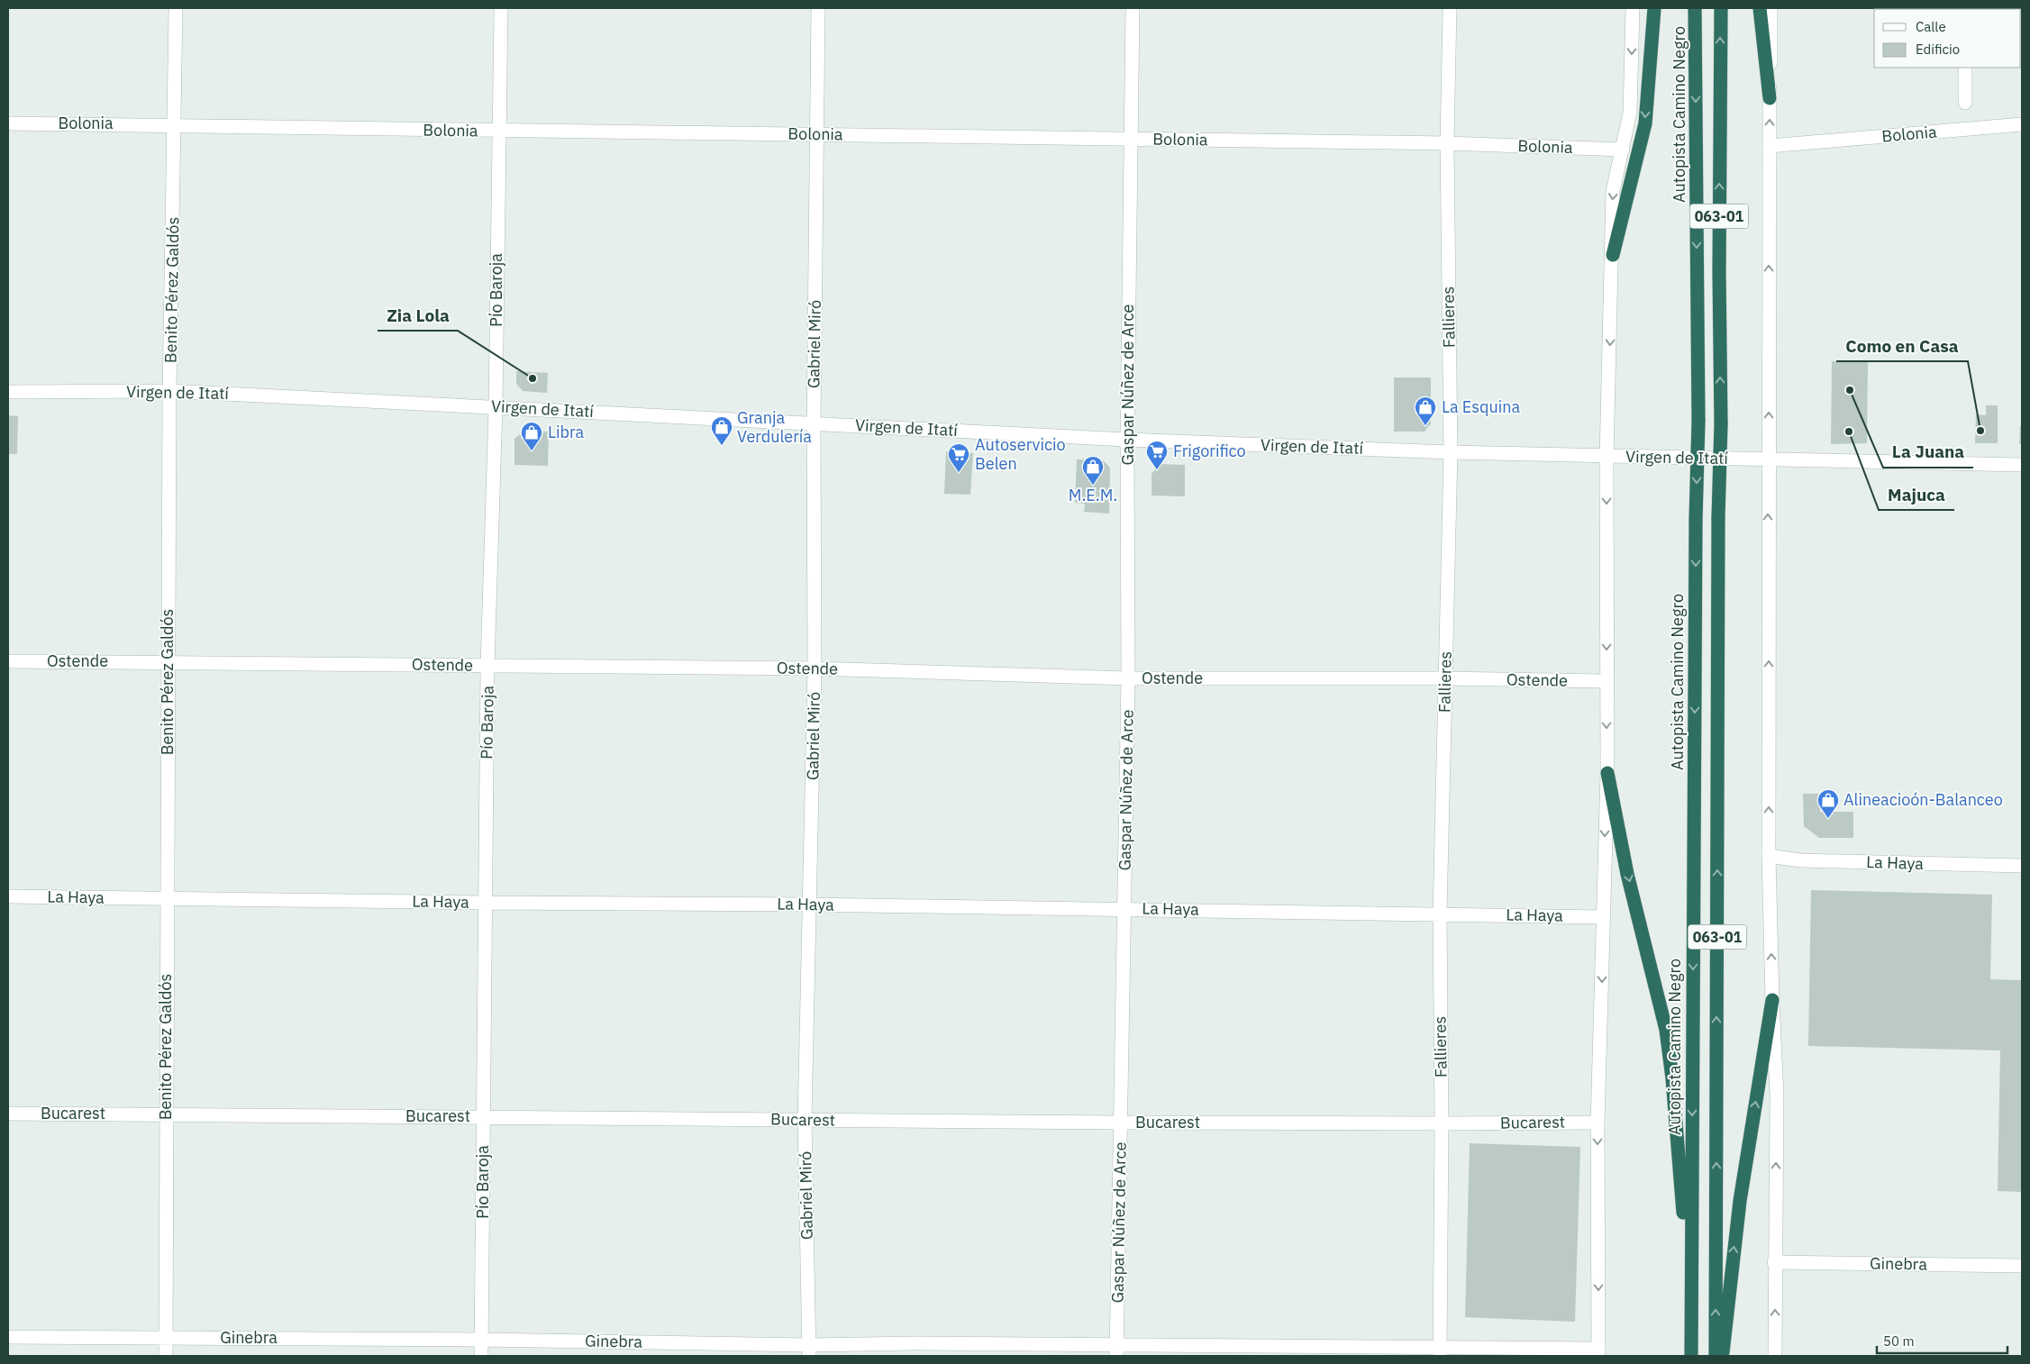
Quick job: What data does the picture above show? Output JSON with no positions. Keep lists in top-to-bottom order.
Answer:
{
  "streets": {
    "highway": ["Autopista Camino Negro", "063-01"],
    "street": [
      "Bolonia",
      "Benito Pérez Galdós",
      "Pío Baroja",
      "Fallieres",
      "Gabriel Miró",
      "Gaspar Núñez de Arce",
      "Virgen de Itatí",
      "Ostende",
      "La Haya",
      "Bucarest",
      "Ginebra"
    ]
  },
  "crossings": [
    ["Bolonia", "Benito Pérez Galdós"],
    ["Bolonia", "Pío Baroja"],
    ["Bolonia", "Fallieres"],
    ["Bolonia", "Gabriel Miró"],
    ["Bolonia", "Gaspar Núñez de Arce"],
    ["Benito Pérez Galdós", "Virgen de Itatí"],
    ["Benito Pérez Galdós", "Ostende"],
    ["Benito Pérez Galdós", "La Haya"],
    ["Benito Pérez Galdós", "Bucarest"],
    ["Benito Pérez Galdós", "Ginebra"],
    ["Pío Baroja", "Virgen de Itatí"],
    ["Pío Baroja", "Ostende"],
    ["Pío Baroja", "La Haya"],
    ["Pío Baroja", "Bucarest"],
    ["Pío Baroja", "Ginebra"],
    ["Fallieres", "Virgen de Itatí"],
    ["Fallieres", "Ostende"],
    ["Fallieres", "La Haya"],
    ["Fallieres", "Bucarest"],
    ["Fallieres", "Ginebra"],
    ["Gabriel Miró", "Virgen de Itatí"],
    ["Gabriel Miró", "Ostende"],
    ["Gabriel Miró", "La Haya"],
    ["Gabriel Miró", "Bucarest"],
    ["Gabriel Miró", "Ginebra"],
    ["Gaspar Núñez de Arce", "Virgen de Itatí"],
    ["Gaspar Núñez de Arce", "Ostende"],
    ["Gaspar Núñez de Arce", "La Haya"],
    ["Gaspar Núñez de Arce", "Bucarest"],
    ["Gaspar Núñez de Arce", "Ginebra"]
  ],
  "places": {
    "other": [
      "Zia Lola",
      "La Juana",
      "Como en Casa",
      "Majuca"
    ],
    "shop": [
      "La Esquina",
      "Granja Verdulería",
      "Libra",
      "M.E.M.",
      "Alineacioón-Balanceo"
    ],
    "supermarket": ["Frigorifico", "Autoservicio Belen"]
  },
  "legend": ["Calle", "Edificio"],
  "scale_bar": "50 m"
}
